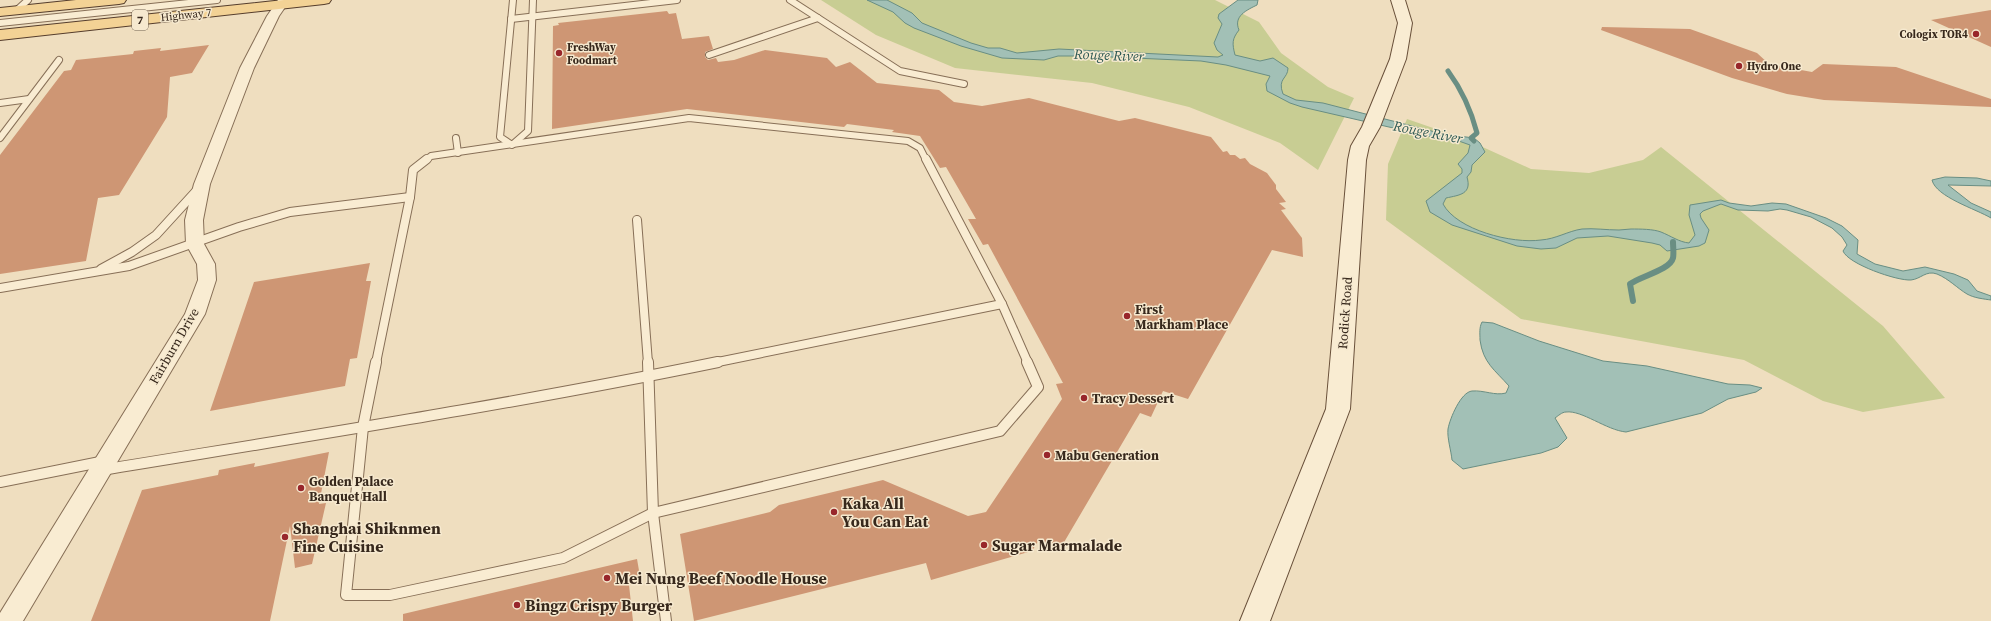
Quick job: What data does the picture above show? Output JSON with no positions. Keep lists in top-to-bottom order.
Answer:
{
  "streets": {
    "main road": ["Highway 7", "7", "Rodick Road"],
    "street": ["Fairburn Drive"]
  },
  "crossings": [
    ["Highway 7", "Fairburn Drive"]
  ],
  "water": ["Rouge River"],
  "places": [
    "Cologix TOR4",
    "FreshWay Foodmart",
    "Hydro One",
    "First Markham Place",
    "Tracy Dessert",
    "Mabu Generation",
    "Golden Palace Banquet Hall",
    "Kaka All You Can Eat",
    "Shanghai Shiknmen Fine Cuisine",
    "Sugar Marmalade",
    "Mei Nung Beef Noodle House",
    "Bingz Crispy Burger"
  ]
}
